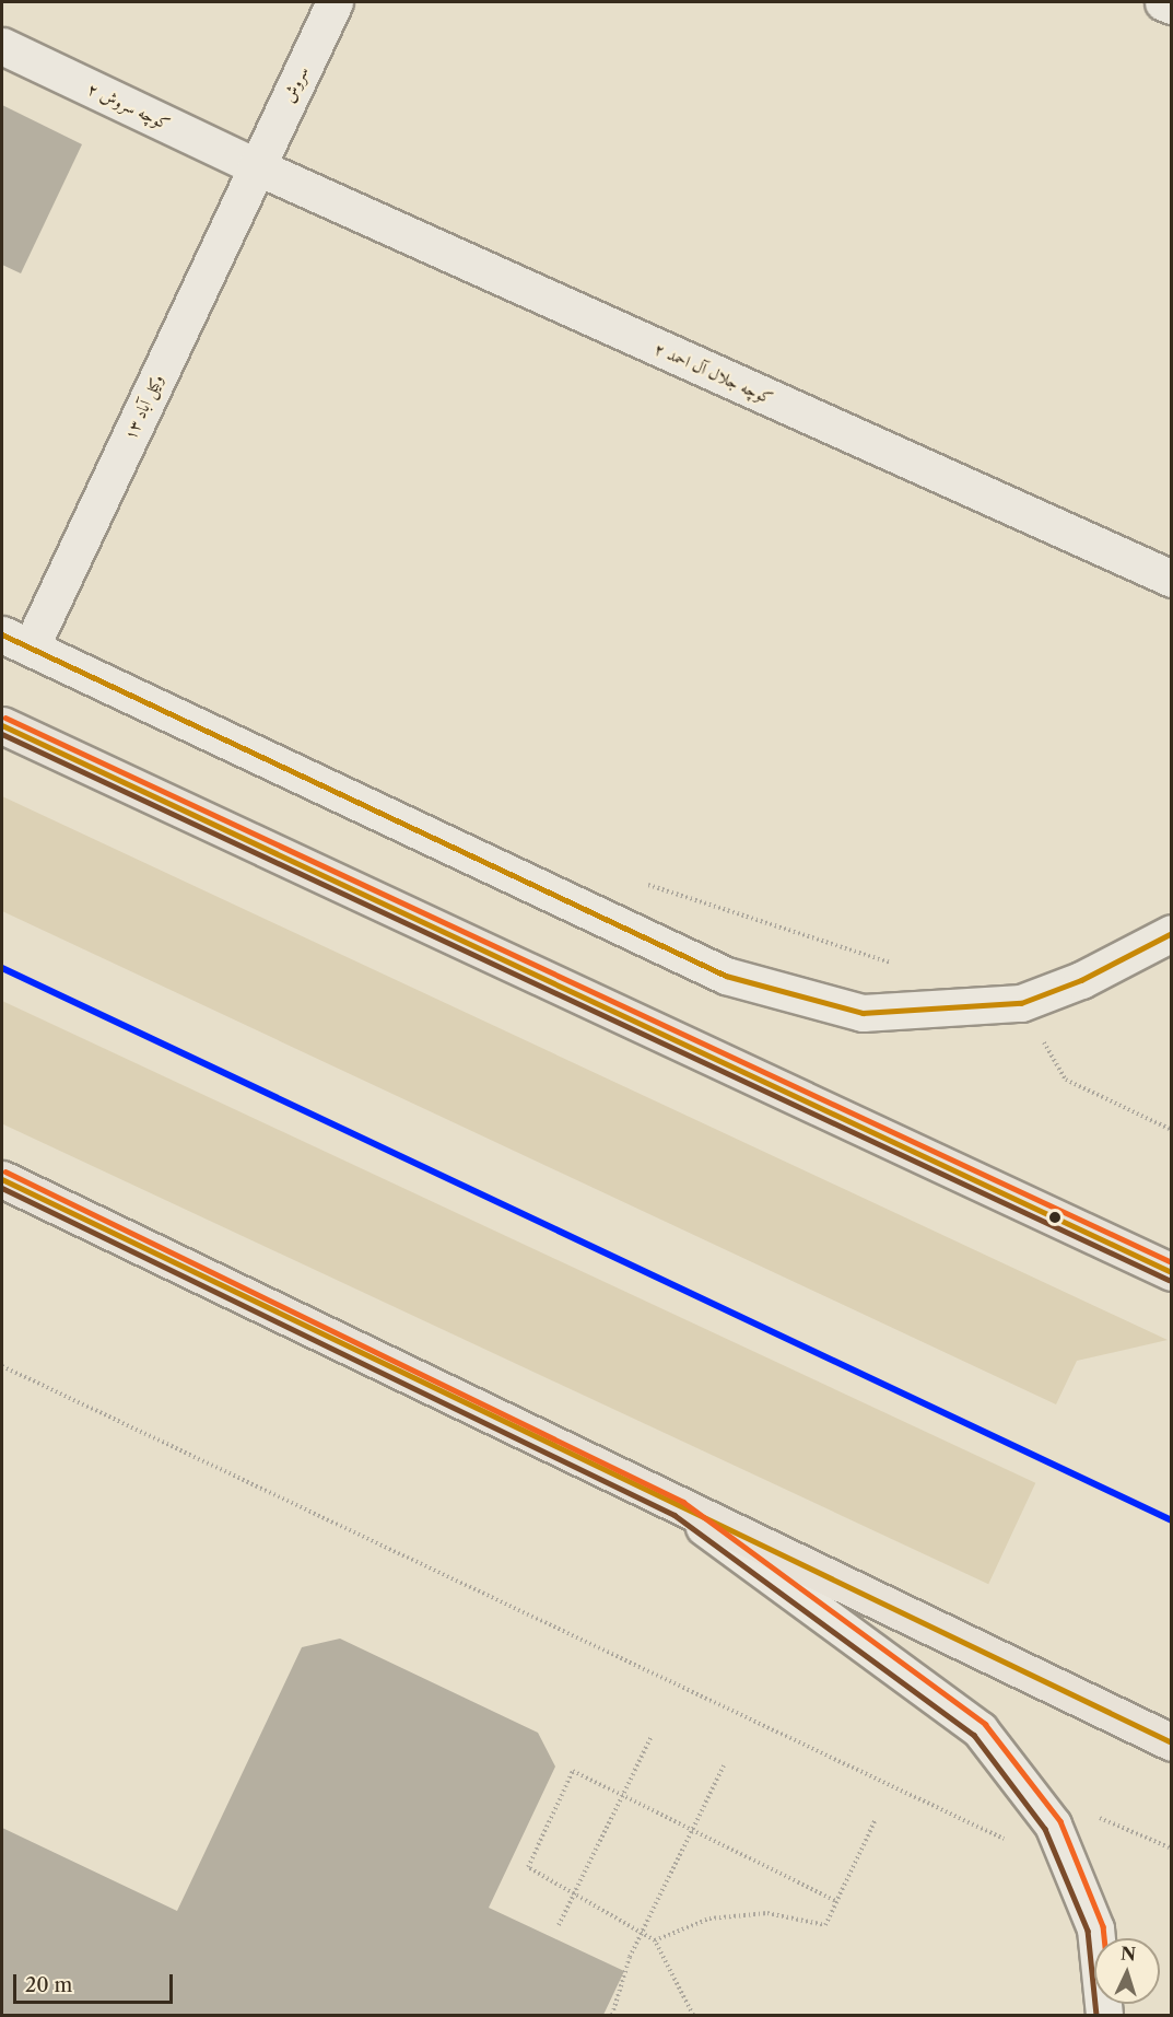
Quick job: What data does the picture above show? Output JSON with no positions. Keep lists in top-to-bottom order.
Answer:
{
  "streets": {
    "street": [
      "سروش",
      "کوچه سروش ۲",
      "کوچه جلال آل احمد ۲",
      "۱۳ وکیل آباد"
    ]
  },
  "crossings": [
    ["سروش", "کوچه سروش ۲"],
    ["سروش", "کوچه جلال آل احمد ۲"],
    ["سروش", "۱۳ وکیل آباد"],
    ["کوچه سروش ۲", "کوچه جلال آل احمد ۲"],
    ["کوچه سروش ۲", "۱۳ وکیل آباد"],
    ["کوچه جلال آل احمد ۲", "۱۳ وکیل آباد"]
  ],
  "lines": ["transit line 20"],
  "scale_bar": "20 m",
  "north": "top"
}
